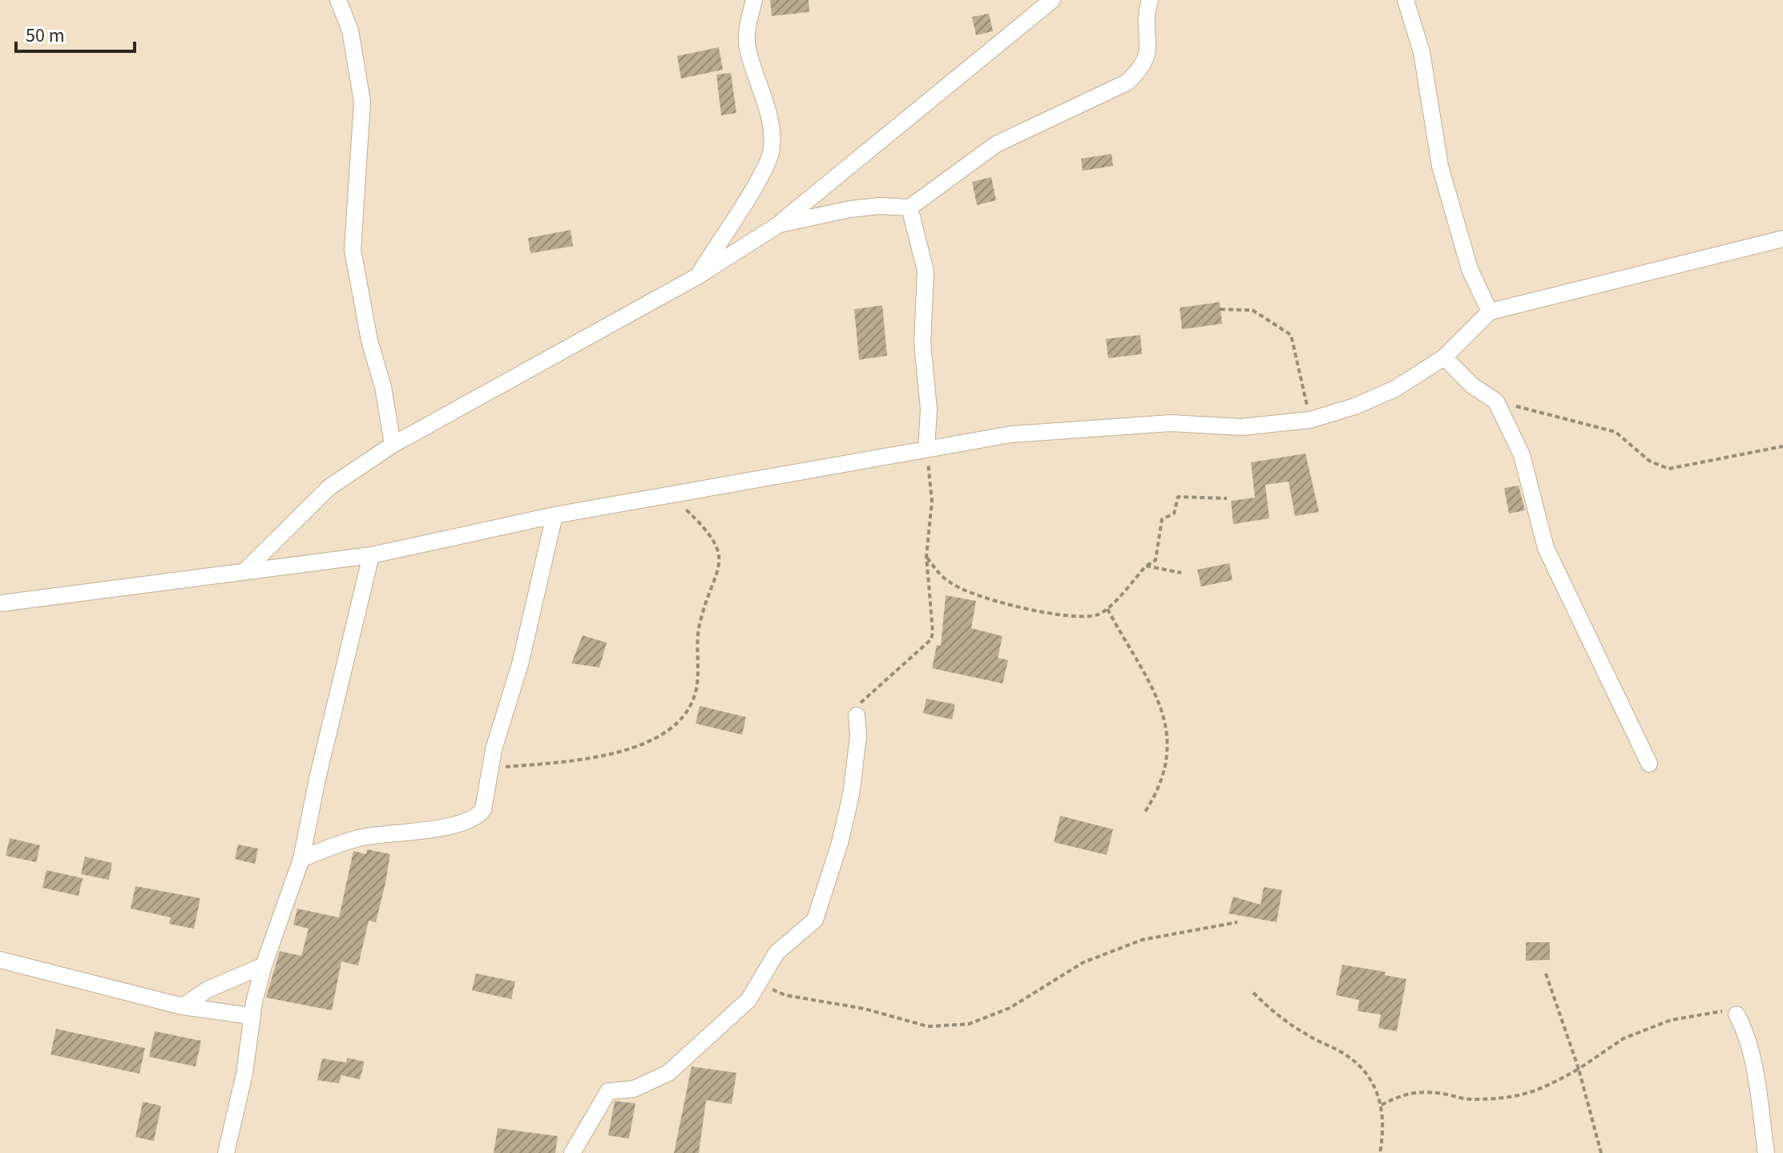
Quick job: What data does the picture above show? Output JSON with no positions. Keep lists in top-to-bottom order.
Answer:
{
  "scale_bar": "50 m"
}
